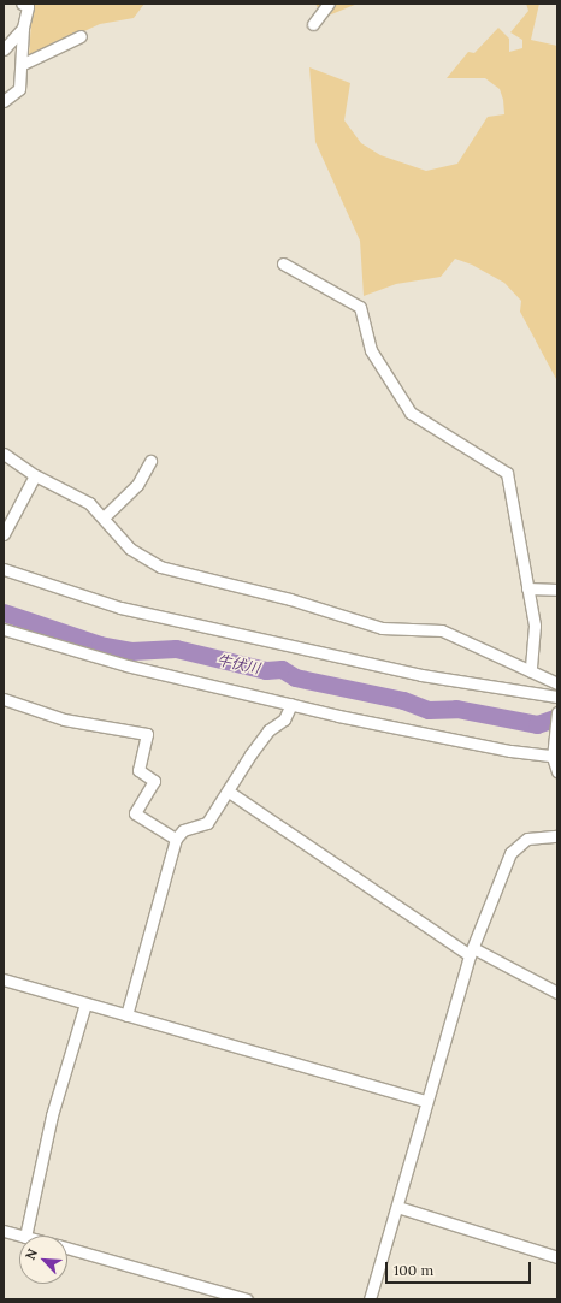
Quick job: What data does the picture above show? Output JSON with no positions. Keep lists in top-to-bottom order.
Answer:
{
  "water": ["牛伏川"],
  "scale_bar": "100 m",
  "north": "top left"
}
